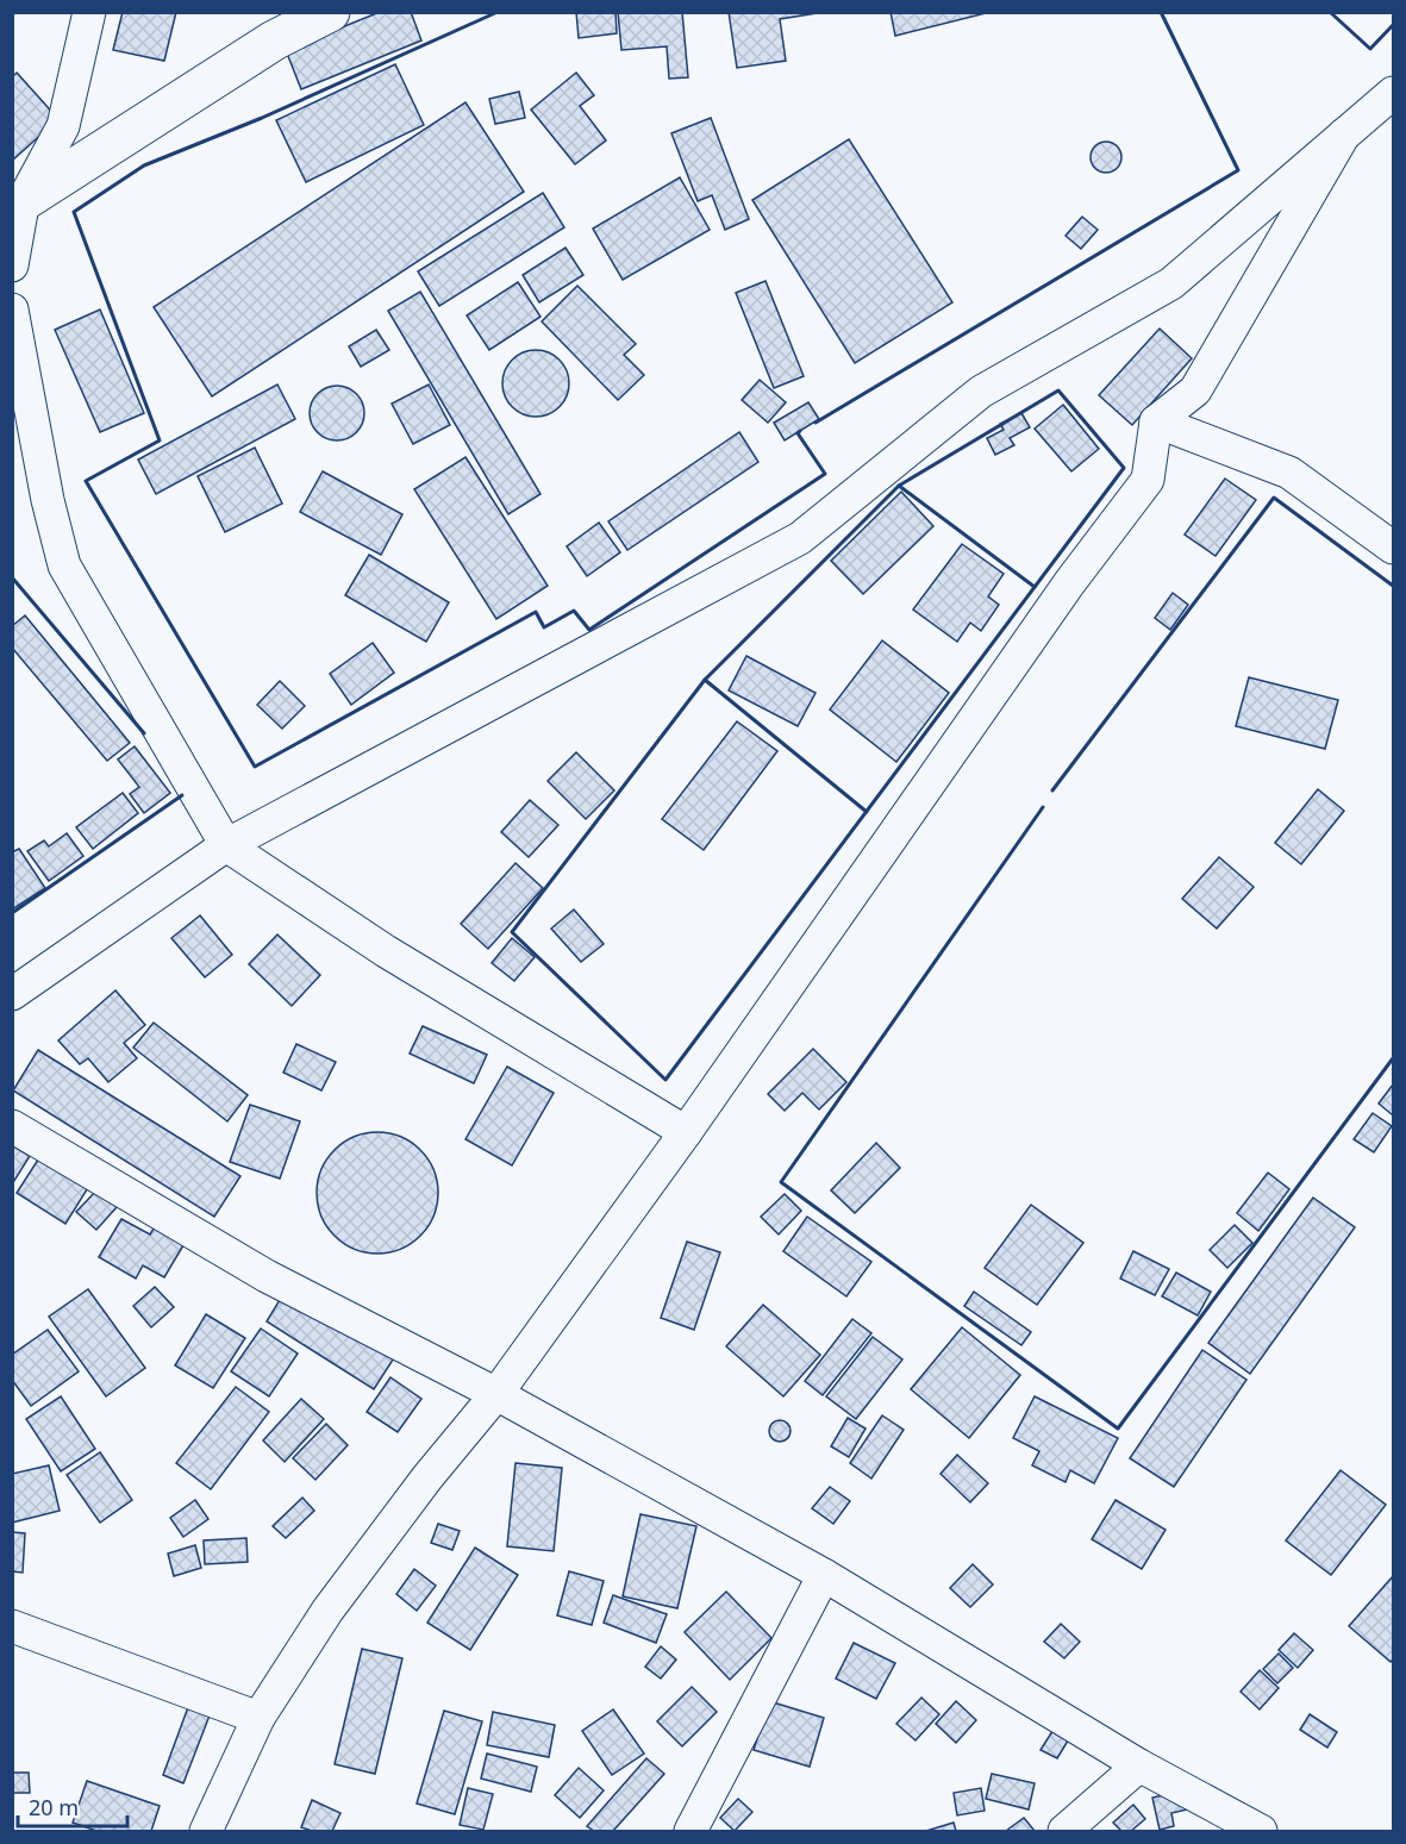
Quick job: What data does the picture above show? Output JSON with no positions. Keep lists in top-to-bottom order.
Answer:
{
  "scale_bar": "20 m"
}
